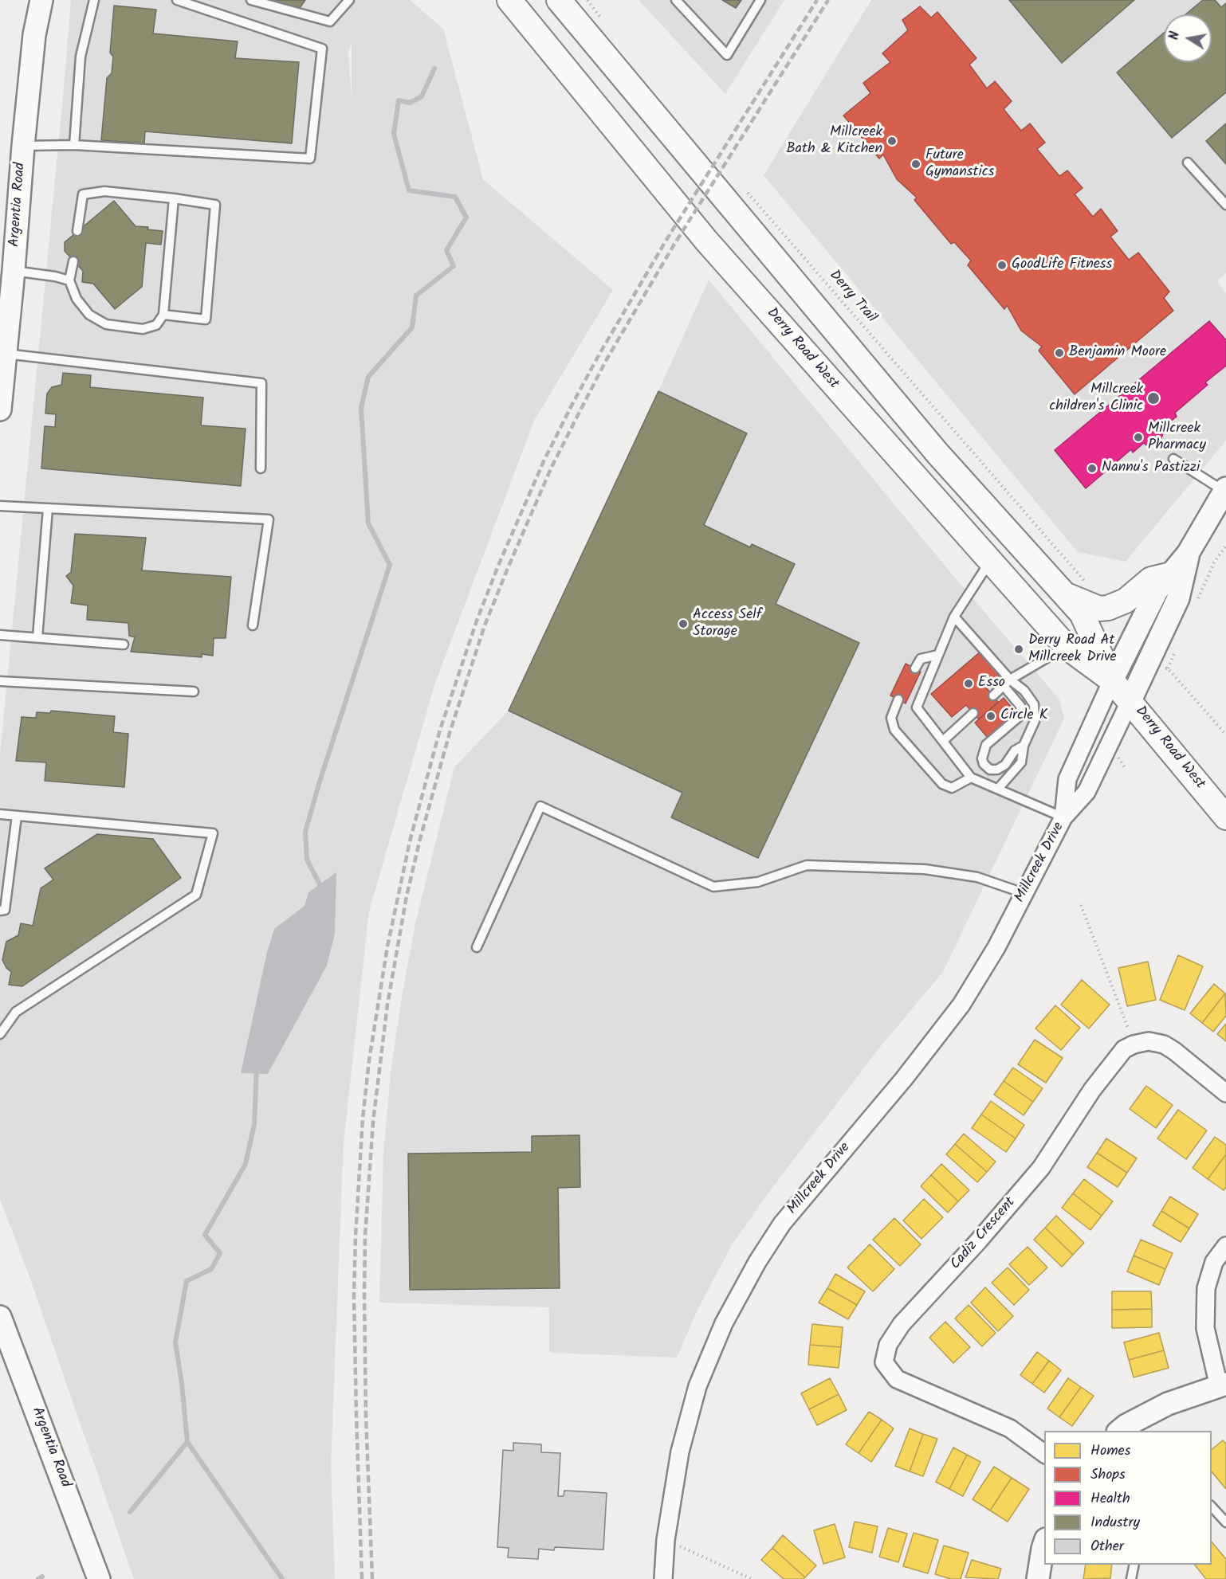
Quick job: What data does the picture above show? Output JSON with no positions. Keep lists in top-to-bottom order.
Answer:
{
  "streets": {
    "main road": ["Derry Road West"],
    "street": ["Argentia Road", "Millcreek Drive", "Cadiz Crescent"],
    "path": ["Derry Trail"]
  },
  "crossings": [
    ["Derry Road West", "Millcreek Drive"]
  ],
  "places": [
    "Millcreek Bath & Kitchen",
    "Future Gymanstics",
    "GoodLife Fitness",
    "Benjamin Moore",
    "Millcreek children's Clinic",
    "Millcreek Pharmacy",
    "Nannu's Pastizzi",
    "Access Self Storage",
    "Derry Road At Millcreek Drive",
    "Esso",
    "Circle K"
  ],
  "legend": [
    "Homes",
    "Shops",
    "Health",
    "Industry",
    "Other"
  ],
  "north": "left"
}
